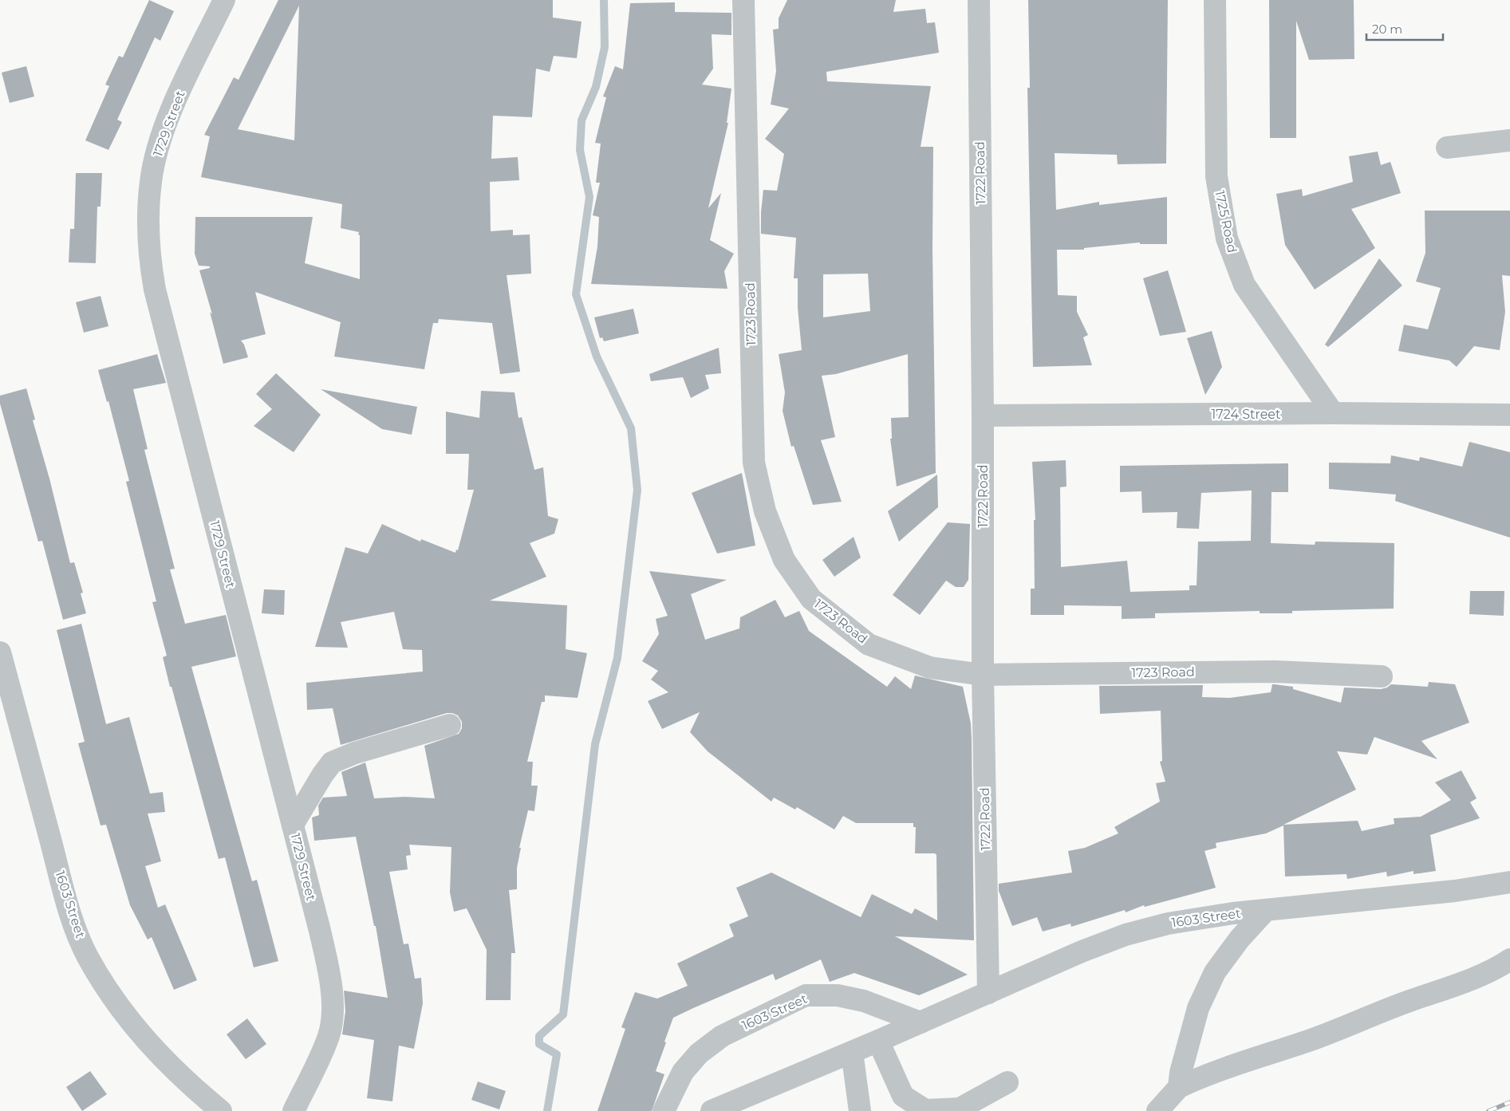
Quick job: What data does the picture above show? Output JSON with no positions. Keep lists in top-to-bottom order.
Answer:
{
  "streets": {
    "street": [
      "1729 Street",
      "1722 Road",
      "1725 Road",
      "1723 Road",
      "1724 Street",
      "1603 Street"
    ]
  },
  "crossings": [
    ["1722 Road", "1723 Road"],
    ["1722 Road", "1724 Street"],
    ["1722 Road", "1603 Street"],
    ["1725 Road", "1724 Street"]
  ],
  "scale_bar": "20 m"
}
